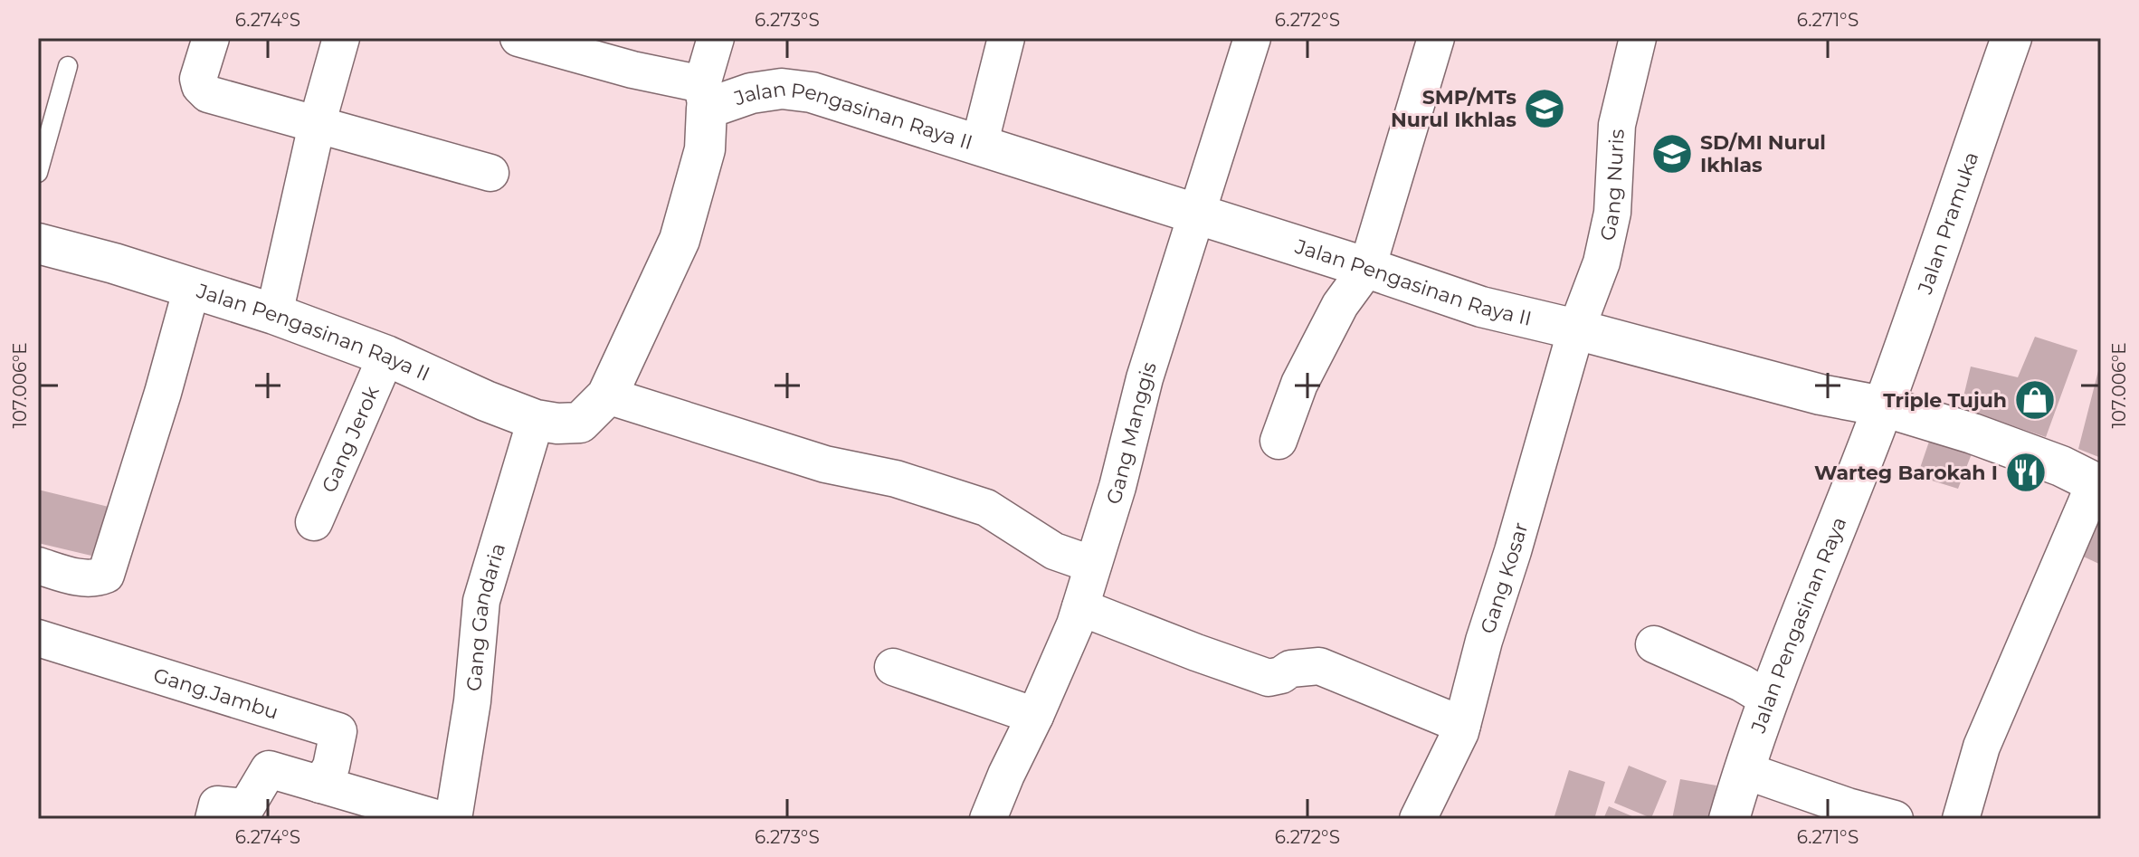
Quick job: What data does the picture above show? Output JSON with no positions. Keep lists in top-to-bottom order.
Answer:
{
  "streets": {
    "street": [
      "Jalan Pengasinan Raya II",
      "Gang Nuris",
      "Jalan Pramuka",
      "Gang Manggis",
      "Gang Jerok",
      "Gang Kosar",
      "Gang Gandaria",
      "Jalan Pengasinan Raya",
      "Gang.Jambu"
    ]
  },
  "crossings": [
    ["Jalan Pengasinan Raya II", "Gang Nuris"],
    ["Jalan Pengasinan Raya II", "Jalan Pramuka"],
    ["Jalan Pengasinan Raya II", "Gang Manggis"],
    ["Jalan Pengasinan Raya II", "Gang Jerok"],
    ["Jalan Pengasinan Raya II", "Gang Kosar"],
    ["Jalan Pengasinan Raya II", "Gang Gandaria"],
    ["Jalan Pengasinan Raya II", "Jalan Pengasinan Raya"],
    ["Gang Nuris", "Gang Kosar"],
    ["Jalan Pramuka", "Jalan Pengasinan Raya"]
  ],
  "places": {
    "school or university": ["SMP/MTs Nurul Ikhlas", "SD/MI Nurul Ikhlas"],
    "shop": ["Triple Tujuh"],
    "restaurant": ["Warteg Barokah I"]
  },
  "coordinates": [
    "6.274°S",
    "6.273°S",
    "6.272°S",
    "6.271°S",
    "107.006°E"
  ]
}
